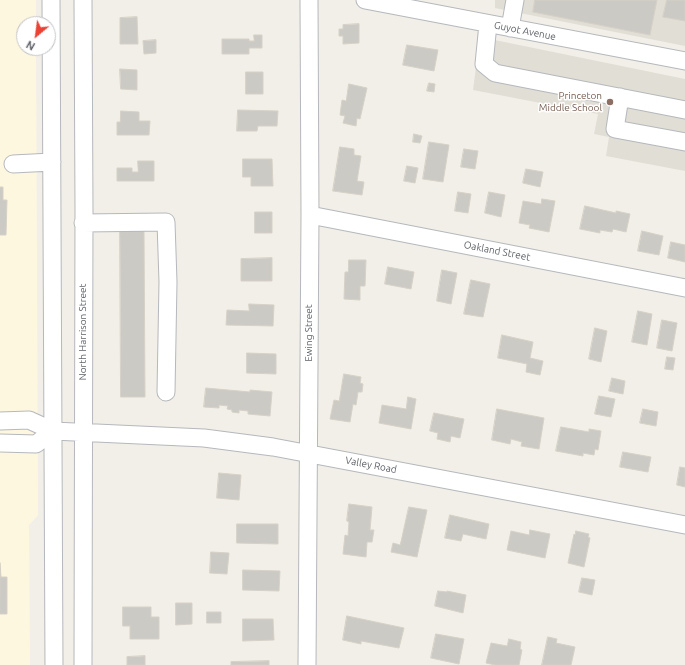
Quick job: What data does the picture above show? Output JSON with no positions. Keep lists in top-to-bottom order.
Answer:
{
  "streets": {
    "street": [
      "Guyot Avenue",
      "Oakland Street",
      "North Harrison Street",
      "Ewing Street",
      "Valley Road"
    ]
  },
  "crossings": [
    ["Oakland Street", "Ewing Street"],
    ["North Harrison Street", "Valley Road"],
    ["Ewing Street", "Valley Road"]
  ],
  "places": ["Princeton Middle School"],
  "north": "bottom left"
}
